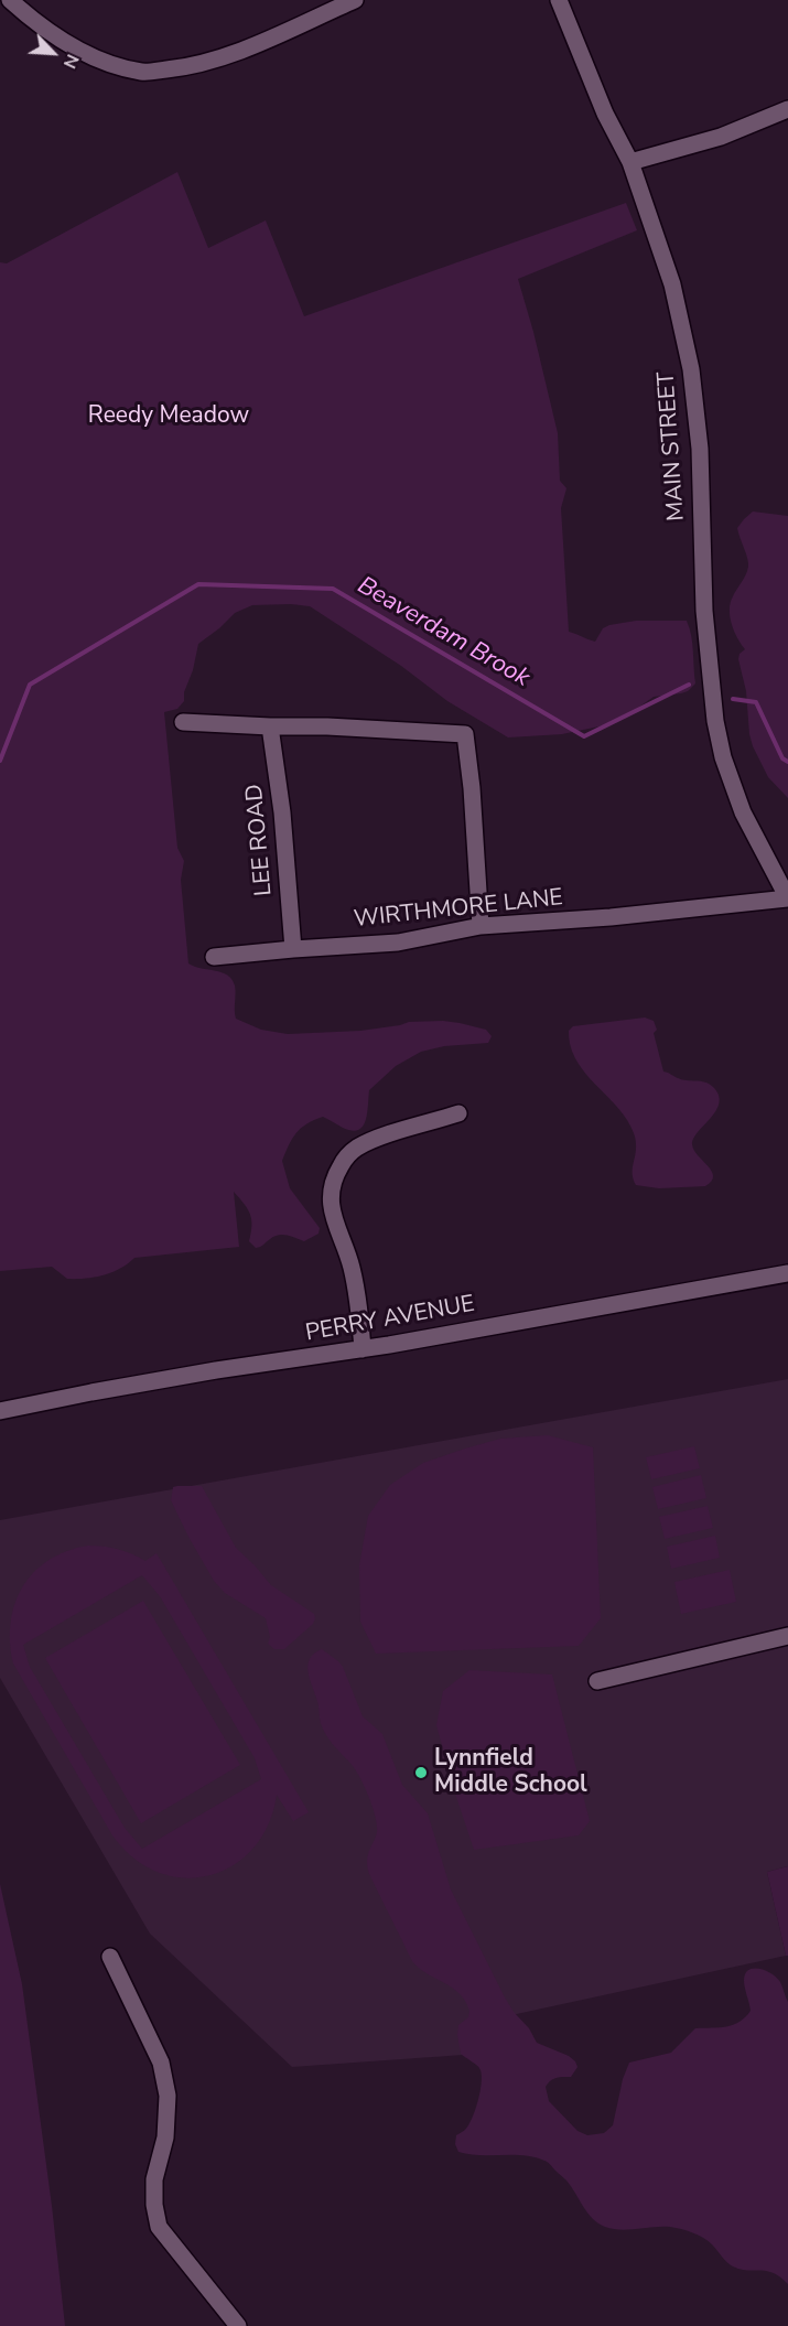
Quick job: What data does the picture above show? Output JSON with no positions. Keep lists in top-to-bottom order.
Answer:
{
  "streets": {
    "street": [
      "MAIN STREET",
      "LEE ROAD",
      "WIRTHMORE LANE",
      "PERRY AVENUE"
    ]
  },
  "crossings": [
    ["MAIN STREET", "WIRTHMORE LANE"],
    ["LEE ROAD", "WIRTHMORE LANE"]
  ],
  "water": ["Beaverdam Brook"],
  "parks": ["Reedy Meadow"],
  "places": ["Lynnfield Middle School"],
  "north": "bottom right"
}
